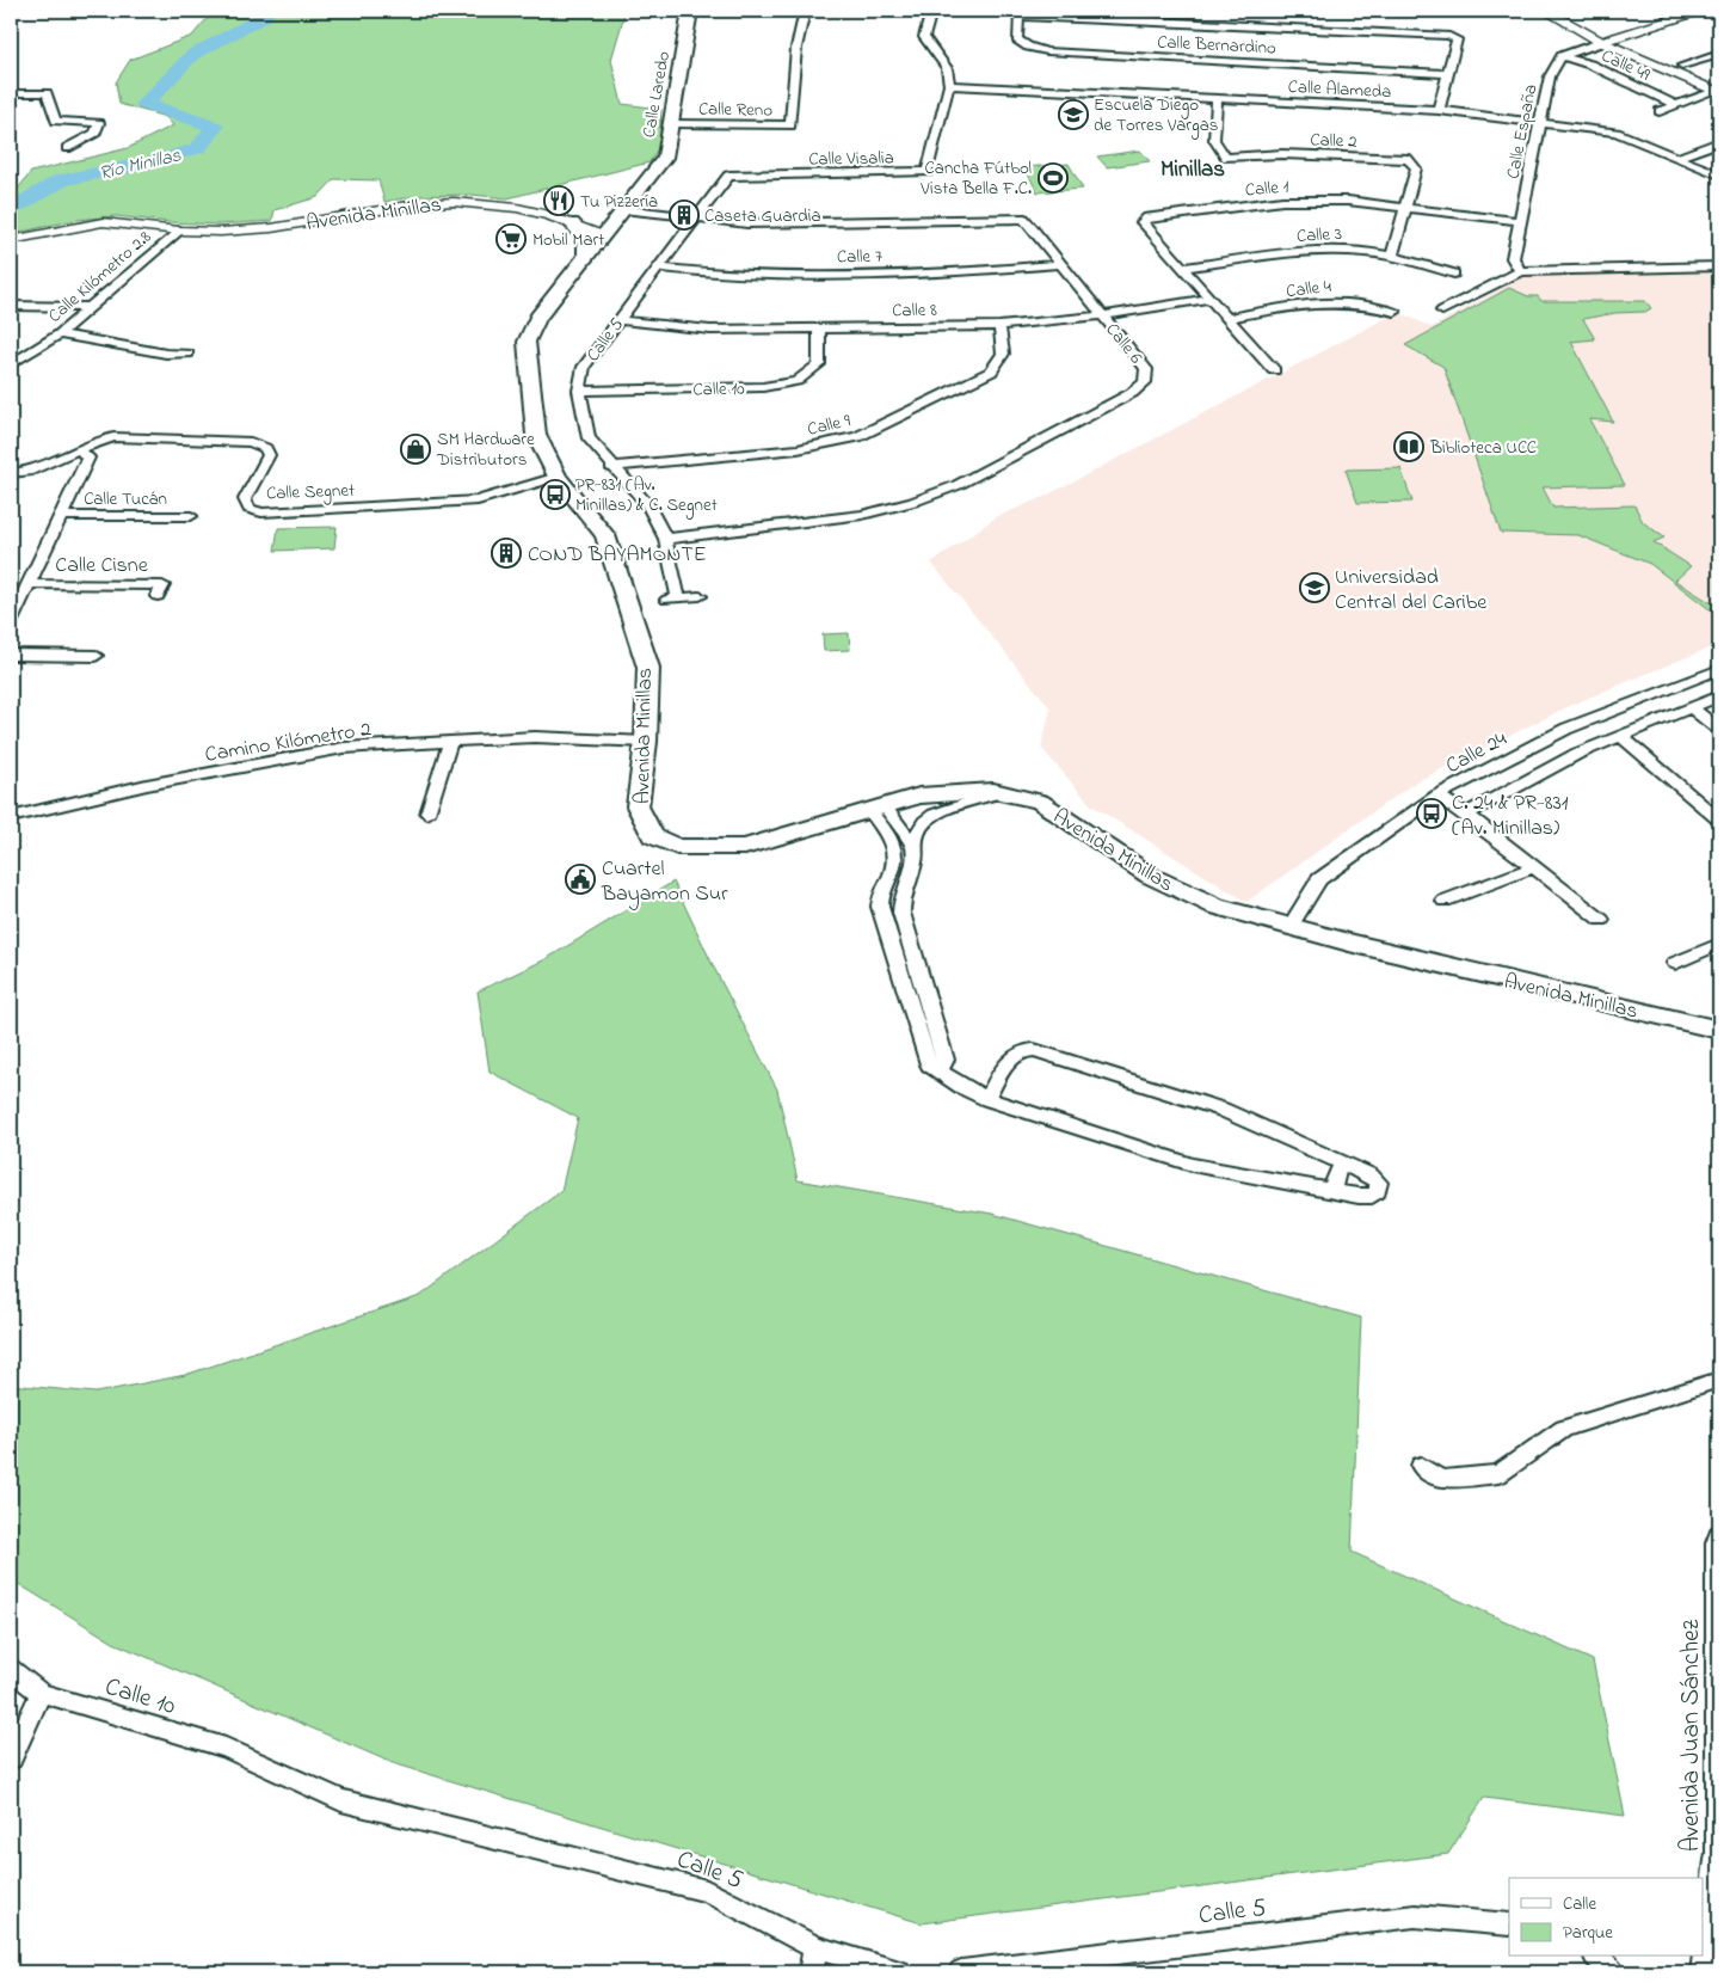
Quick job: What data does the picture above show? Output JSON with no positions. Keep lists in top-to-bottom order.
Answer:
{
  "streets": {
    "main road": ["Calle Laredo", "Avenida Minillas"],
    "street": [
      "Calle Bernardino",
      "Calle 49",
      "Calle Alameda",
      "Calle Reno",
      "Calle España",
      "Calle 2",
      "Calle Visalia",
      "Calle 1",
      "Calle 3",
      "Calle 7",
      "Calle Kilómetro 2.8",
      "Calle 4",
      "Calle 8",
      "Calle 5",
      "Calle 6",
      "Calle 10",
      "Calle 9",
      "Calle Segnet",
      "Calle Tucán",
      "Calle Cisne",
      "Camino Kilómetro 2",
      "Calle 24",
      "Avenida Juan Sánchez"
    ]
  },
  "crossings": [
    ["Calle 49", "Calle España"],
    ["Calle Alameda", "Calle España"],
    ["Calle Alameda", "Calle 2"],
    ["Calle Alameda", "Calle Visalia"],
    ["Calle Laredo", "Calle Reno"],
    ["Calle Laredo", "Avenida Minillas"],
    ["Calle Laredo", "Calle 6"],
    ["Calle España", "Calle 1"],
    ["Calle 2", "Calle 1"],
    ["Calle Visalia", "Calle 5"],
    ["Calle Visalia", "Calle 6"],
    ["Calle 1", "Calle 3"],
    ["Calle 1", "Calle 4"],
    ["Calle 1", "Calle 8"],
    ["Avenida Minillas", "Calle Kilómetro 2.8"],
    ["Avenida Minillas", "Calle Segnet"],
    ["Avenida Minillas", "Camino Kilómetro 2"],
    ["Avenida Minillas", "Calle 24"],
    ["Calle 7", "Calle 5"],
    ["Calle 7", "Calle 6"],
    ["Calle 8", "Calle 5"],
    ["Calle 8", "Calle 6"],
    ["Calle 8", "Calle 10"],
    ["Calle 8", "Calle 9"],
    ["Calle 5", "Calle 6"],
    ["Calle 5", "Calle 10"],
    ["Calle 5", "Calle 9"]
  ],
  "districts": ["Minillas"],
  "water": ["Río Minillas"],
  "places": {
    "school or university": ["Escuela Diego de Torres Vargas", "Universidad Central del Caribe"],
    "sports": ["Cancha Fútbol Vista Bella F.C."],
    "restaurant": ["Tu Pizzería"],
    "building": ["Caseta Guardia", "COND BAYAMONTE"],
    "supermarket": ["Mobil Mart"],
    "library": ["Biblioteca UCC"],
    "shop": ["SM Hardware Distributors"],
    "bus stop": ["PR-831 (Av. Minillas) & C. Segnet", "C. 24 & PR-831 (Av. Minillas)"],
    "public building": ["Cuartel Bayamon Sur"]
  },
  "legend": ["Calle", "Parque"]
}
